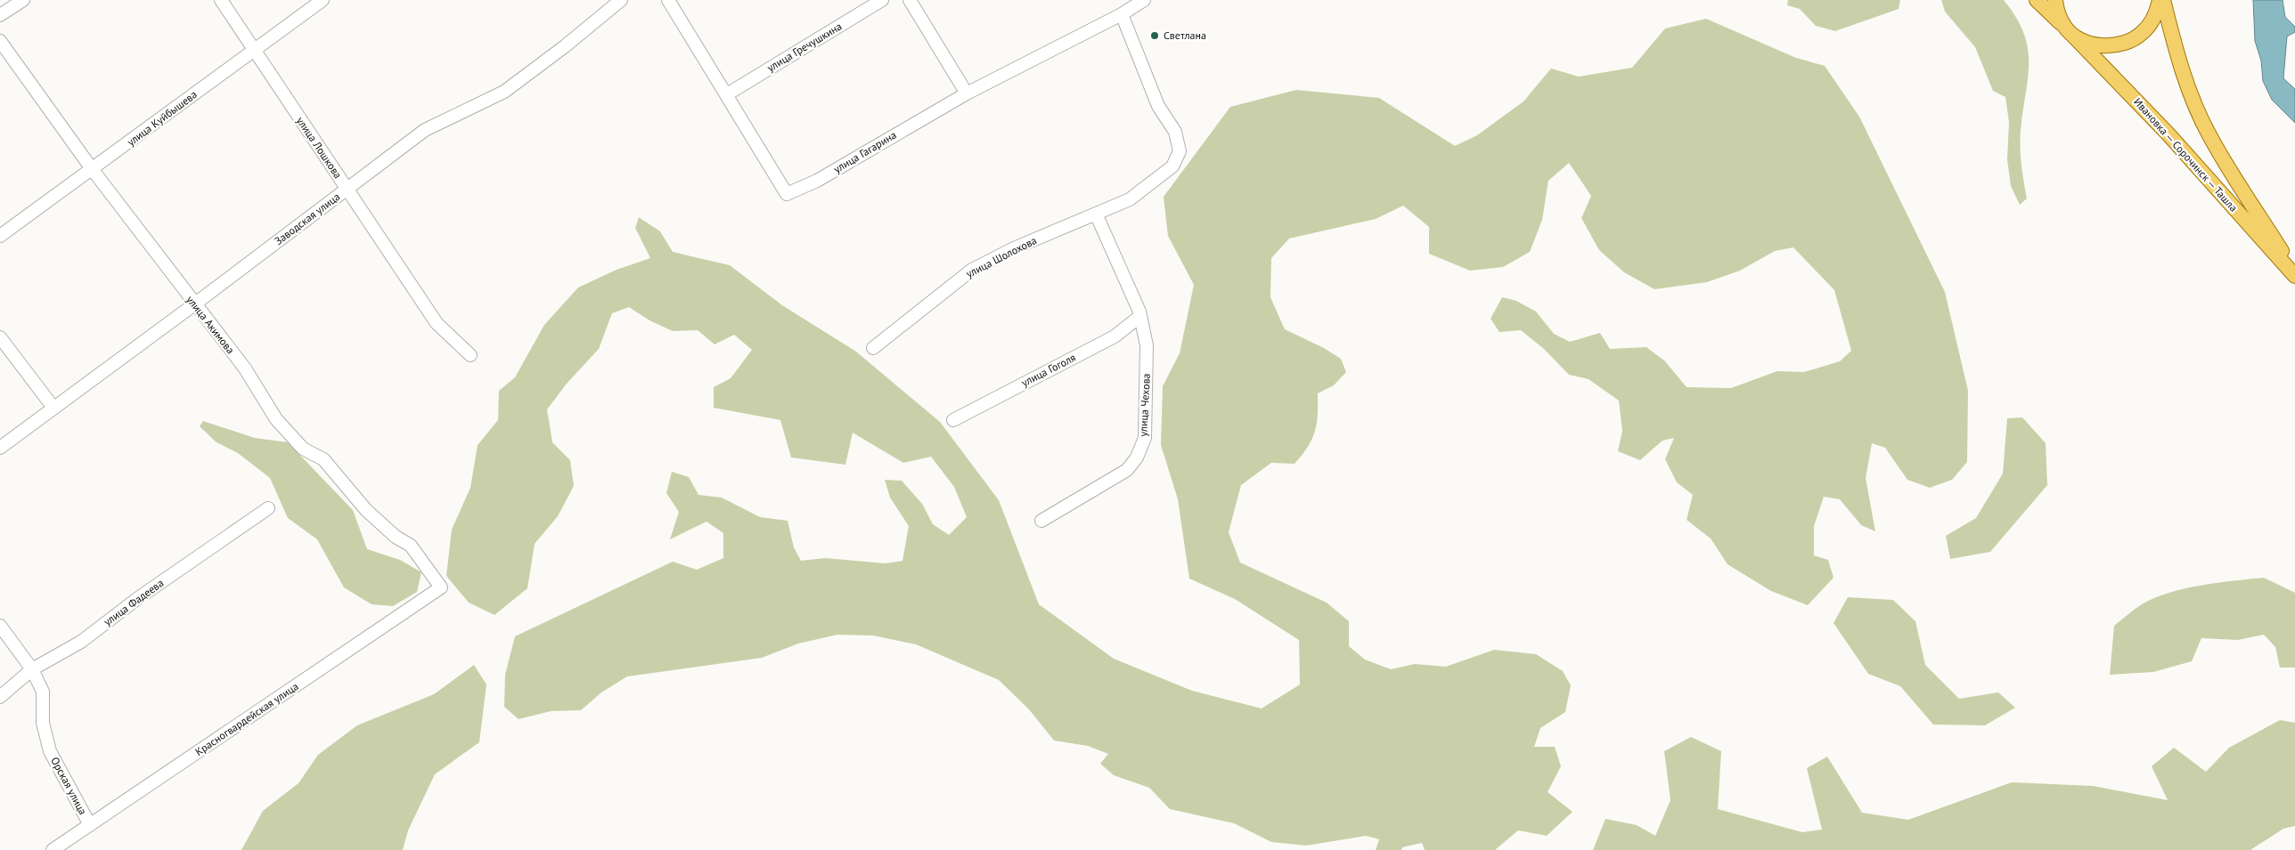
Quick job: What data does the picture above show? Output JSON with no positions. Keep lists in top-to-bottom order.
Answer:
{
  "streets": {
    "main road": ["Ивановка — Сорочинск — Ташла"],
    "street": [
      "улица Гречушкина",
      "улица Куйбышева",
      "улица Лошкова",
      "улица Гагарина",
      "Заводская улица",
      "улица Шолохова",
      "улица Акимова",
      "улица Гоголя",
      "улица Чехова",
      "улица Фадеева",
      "Красногвардейская улица",
      "Орская улица"
    ]
  },
  "crossings": [
    ["улица Гречушкина", "улица Гагарина"],
    ["улица Куйбышева", "улица Лошкова"],
    ["улица Куйбышева", "улица Акимова"],
    ["улица Лошкова", "Заводская улица"],
    ["улица Гагарина", "улица Шолохова"],
    ["Заводская улица", "улица Акимова"],
    ["улица Акимова", "Красногвардейская улица"],
    ["улица Гоголя", "улица Чехова"],
    ["улица Фадеева", "Орская улица"],
    ["Красногвардейская улица", "Орская улица"]
  ],
  "places": ["Светлана"]
}
